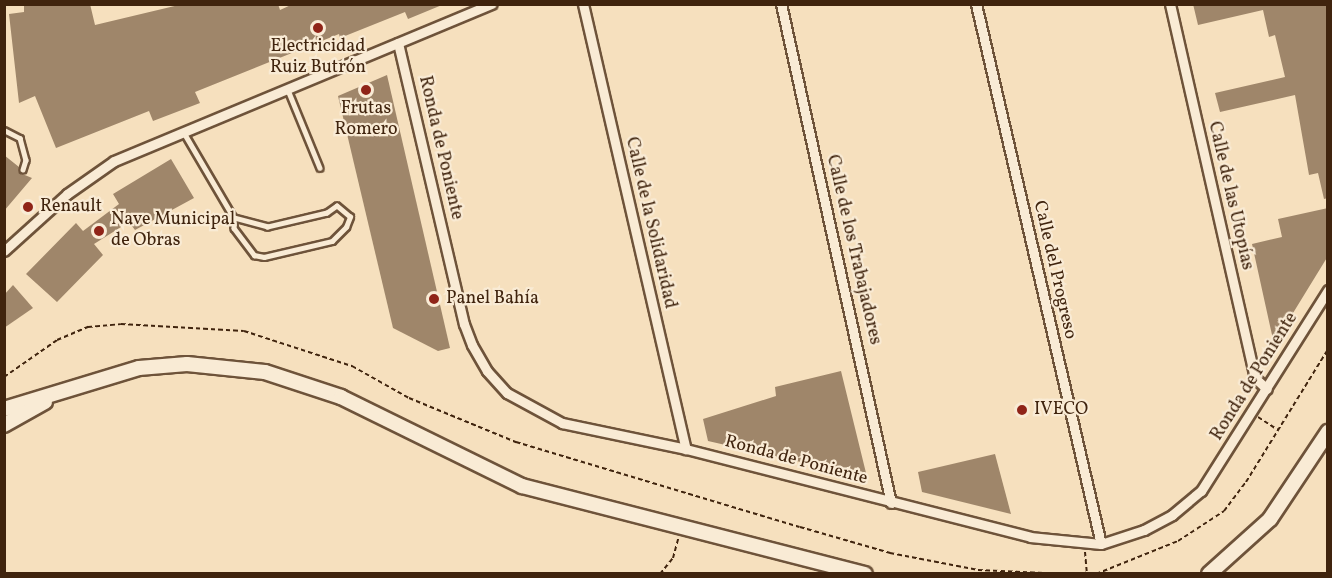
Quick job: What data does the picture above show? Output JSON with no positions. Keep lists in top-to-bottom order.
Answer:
{
  "streets": {
    "street": [
      "Ronda de Poniente",
      "Calle de las Utopías",
      "Calle de la Solidaridad",
      "Calle de los Trabajadores",
      "Calle del Progreso"
    ]
  },
  "crossings": [
    ["Ronda de Poniente", "Calle de las Utopías"],
    ["Ronda de Poniente", "Calle de la Solidaridad"],
    ["Ronda de Poniente", "Calle de los Trabajadores"],
    ["Ronda de Poniente", "Calle del Progreso"]
  ],
  "places": [
    "Electricidad Ruiz Butrón",
    "Frutas Romero",
    "Renault",
    "Nave Municipal de Obras",
    "Panel Bahía",
    "IVECO"
  ]
}
